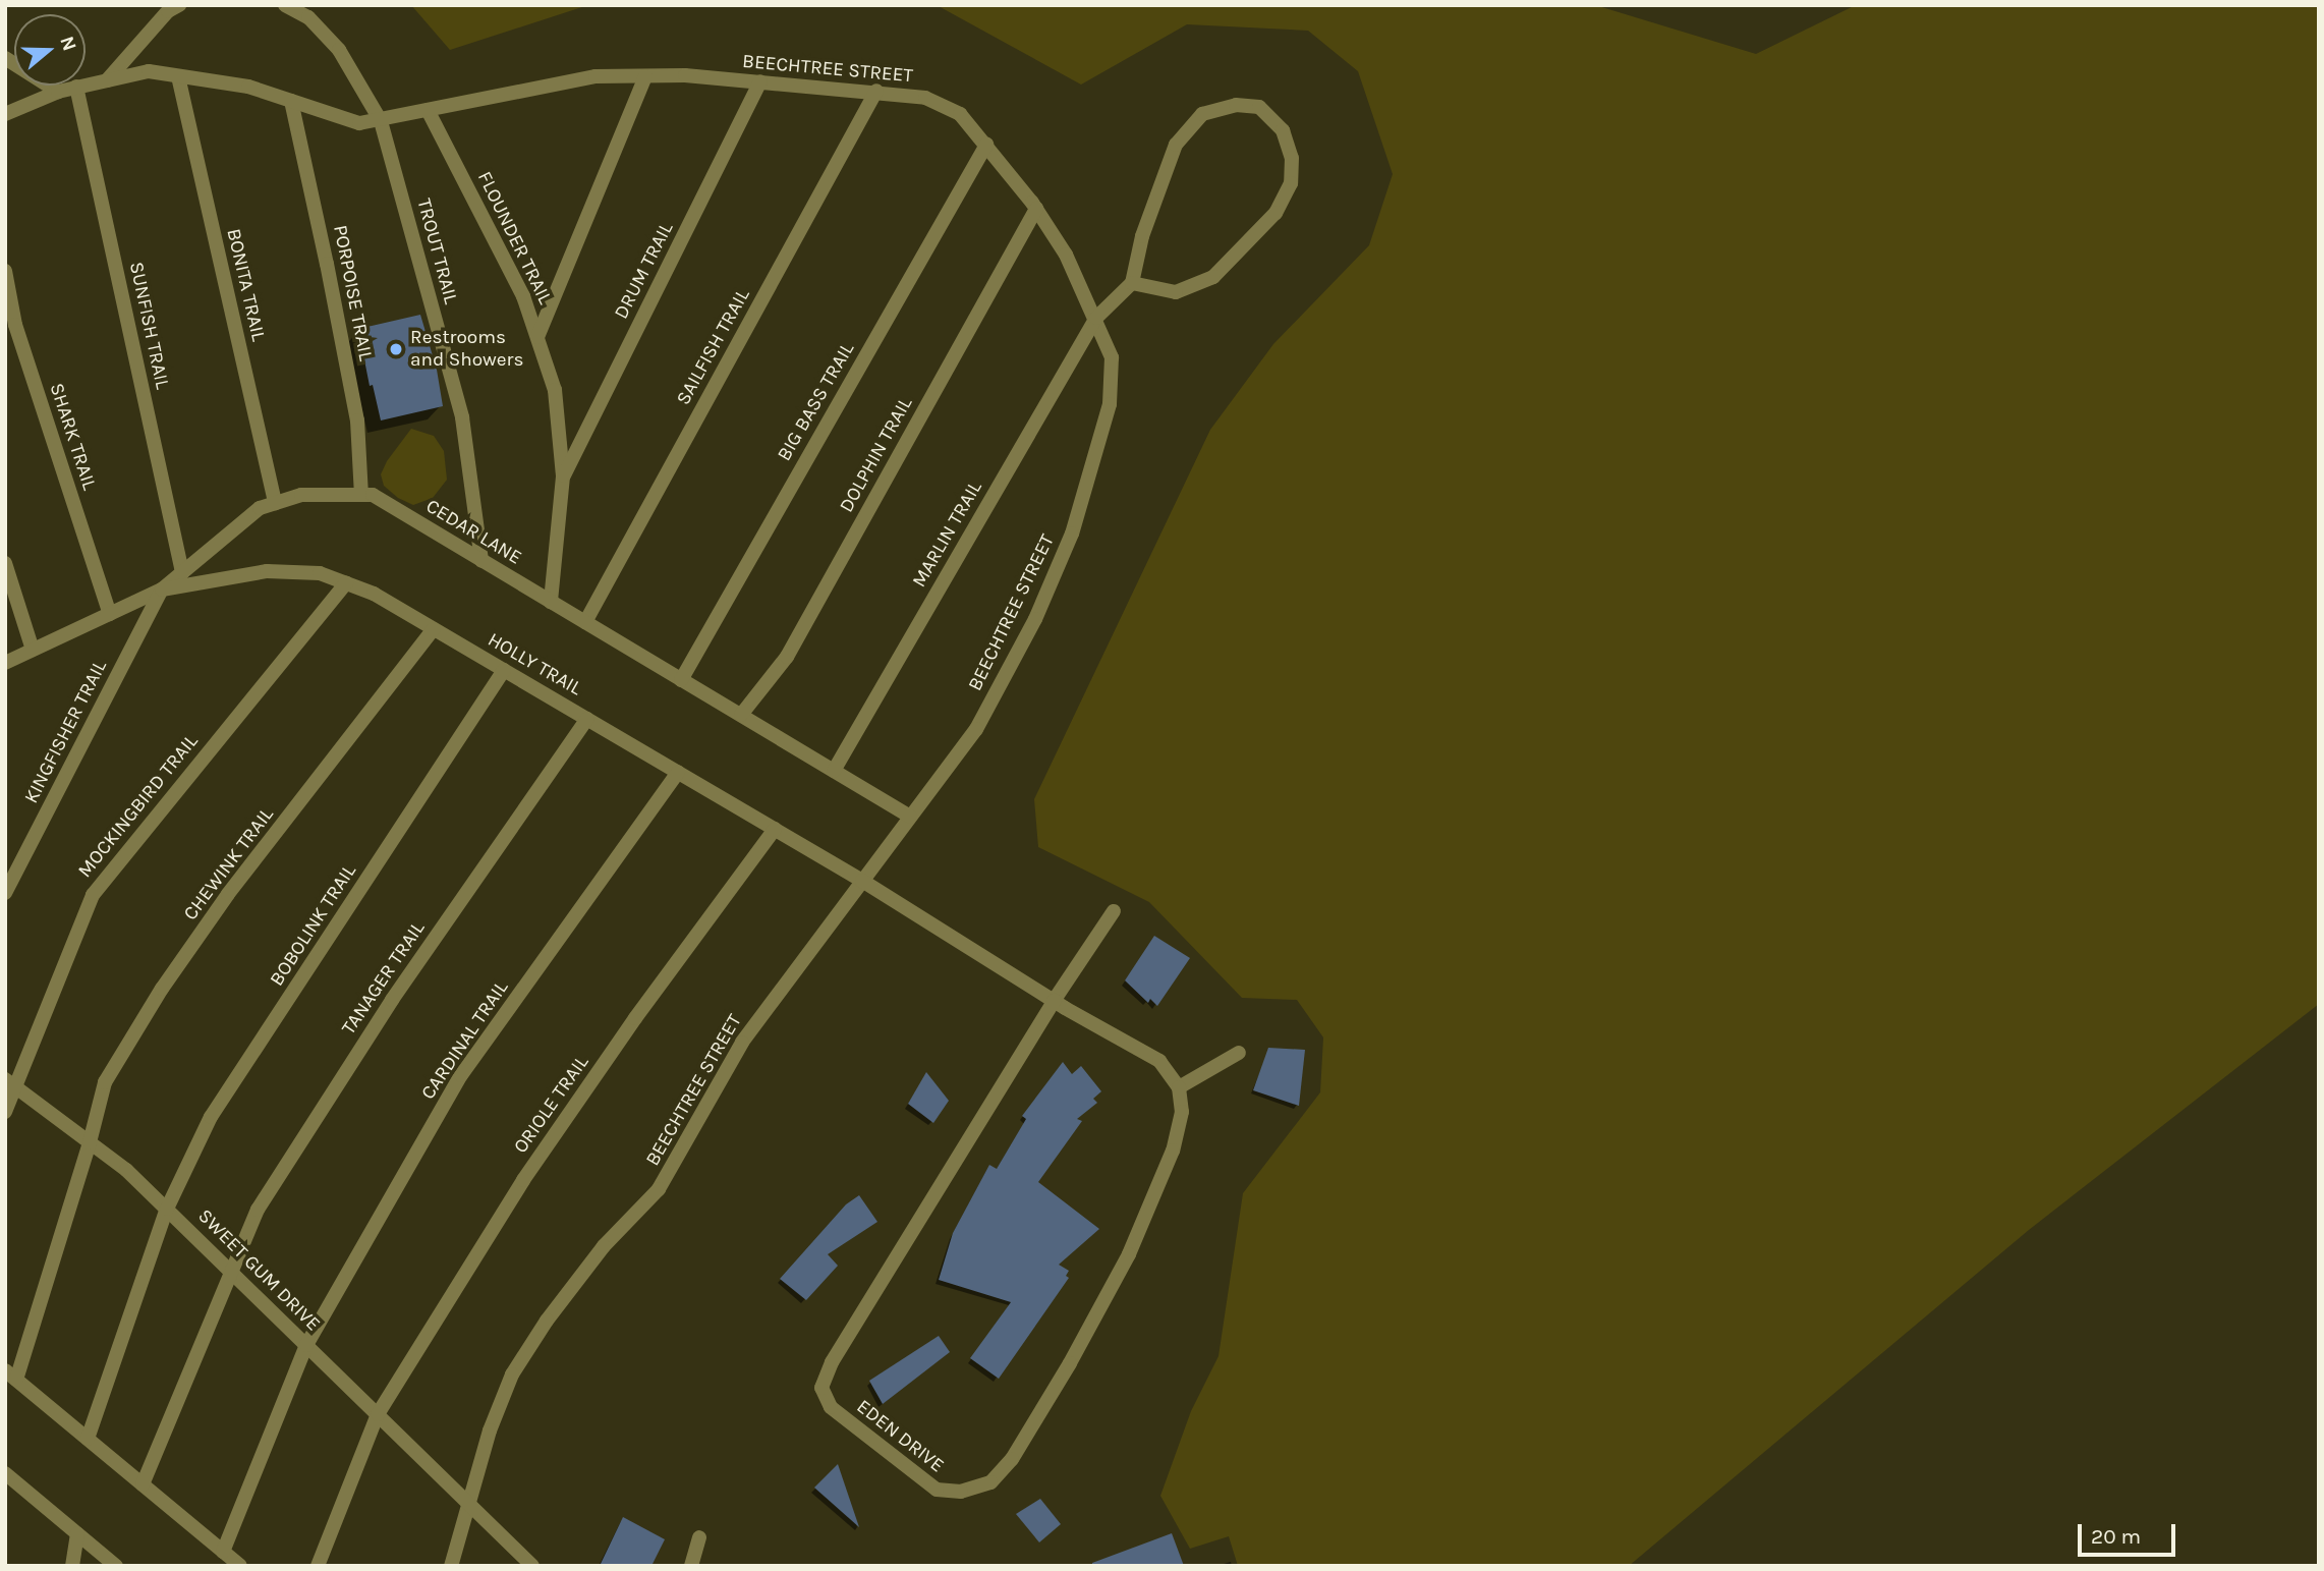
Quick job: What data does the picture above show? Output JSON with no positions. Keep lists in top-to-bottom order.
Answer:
{
  "streets": {
    "street": [
      "BEECHTREE STREET",
      "FLOUNDER TRAIL",
      "TROUT TRAIL",
      "DRUM TRAIL",
      "BONITA TRAIL",
      "PORPOISE TRAIL",
      "SUNFISH TRAIL",
      "SAILFISH TRAIL",
      "BIG BASS TRAIL",
      "SHARK TRAIL",
      "DOLPHIN TRAIL",
      "CEDAR LANE",
      "MARLIN TRAIL",
      "HOLLY TRAIL",
      "KINGFISHER TRAIL",
      "MOCKINGBIRD TRAIL",
      "CHEWINK TRAIL",
      "BOBOLINK TRAIL",
      "TANAGER TRAIL",
      "CARDINAL TRAIL",
      "ORIOLE TRAIL",
      "SWEET GUM DRIVE",
      "EDEN DRIVE"
    ]
  },
  "crossings": [
    ["BEECHTREE STREET", "FLOUNDER TRAIL"],
    ["BEECHTREE STREET", "TROUT TRAIL"],
    ["BEECHTREE STREET", "DRUM TRAIL"],
    ["BEECHTREE STREET", "BONITA TRAIL"],
    ["BEECHTREE STREET", "PORPOISE TRAIL"],
    ["BEECHTREE STREET", "SUNFISH TRAIL"],
    ["BEECHTREE STREET", "SAILFISH TRAIL"],
    ["BEECHTREE STREET", "BIG BASS TRAIL"],
    ["BEECHTREE STREET", "DOLPHIN TRAIL"],
    ["BEECHTREE STREET", "CEDAR LANE"],
    ["BEECHTREE STREET", "MARLIN TRAIL"],
    ["BEECHTREE STREET", "HOLLY TRAIL"],
    ["BEECHTREE STREET", "SWEET GUM DRIVE"],
    ["FLOUNDER TRAIL", "DRUM TRAIL"],
    ["FLOUNDER TRAIL", "CEDAR LANE"],
    ["TROUT TRAIL", "CEDAR LANE"],
    ["BONITA TRAIL", "CEDAR LANE"],
    ["PORPOISE TRAIL", "CEDAR LANE"],
    ["SUNFISH TRAIL", "CEDAR LANE"],
    ["SAILFISH TRAIL", "CEDAR LANE"],
    ["BIG BASS TRAIL", "CEDAR LANE"],
    ["SHARK TRAIL", "CEDAR LANE"],
    ["DOLPHIN TRAIL", "CEDAR LANE"],
    ["CEDAR LANE", "MARLIN TRAIL"],
    ["CEDAR LANE", "HOLLY TRAIL"],
    ["CEDAR LANE", "KINGFISHER TRAIL"],
    ["HOLLY TRAIL", "KINGFISHER TRAIL"],
    ["HOLLY TRAIL", "MOCKINGBIRD TRAIL"],
    ["HOLLY TRAIL", "CHEWINK TRAIL"],
    ["HOLLY TRAIL", "BOBOLINK TRAIL"],
    ["HOLLY TRAIL", "TANAGER TRAIL"],
    ["HOLLY TRAIL", "CARDINAL TRAIL"],
    ["HOLLY TRAIL", "ORIOLE TRAIL"],
    ["MOCKINGBIRD TRAIL", "SWEET GUM DRIVE"],
    ["CHEWINK TRAIL", "SWEET GUM DRIVE"],
    ["BOBOLINK TRAIL", "SWEET GUM DRIVE"],
    ["TANAGER TRAIL", "SWEET GUM DRIVE"],
    ["CARDINAL TRAIL", "SWEET GUM DRIVE"],
    ["ORIOLE TRAIL", "SWEET GUM DRIVE"]
  ],
  "places": ["Restrooms and Showers"],
  "scale_bar": "20 m",
  "north": "right"
}
